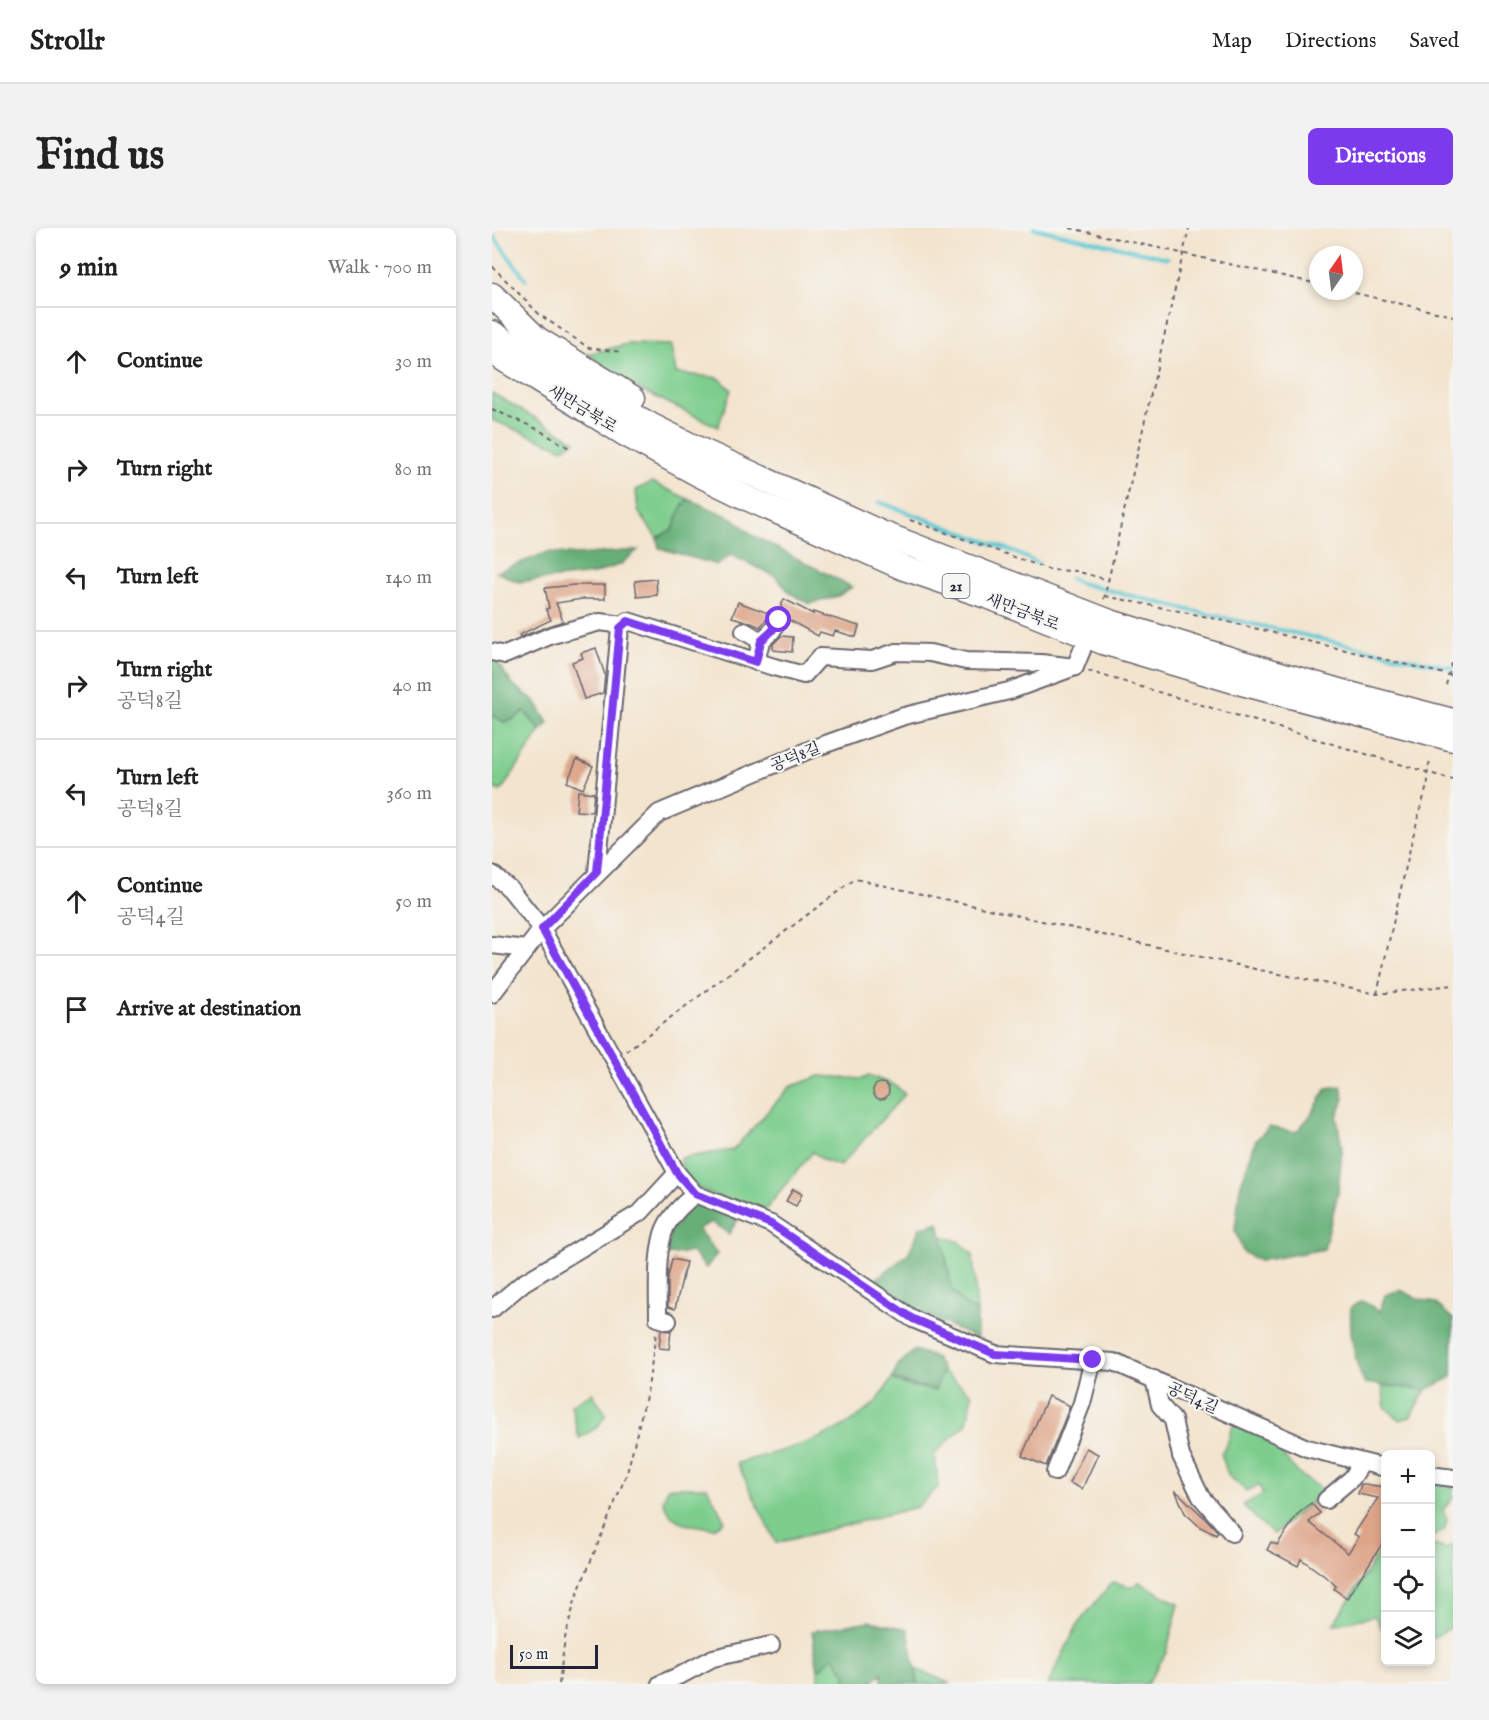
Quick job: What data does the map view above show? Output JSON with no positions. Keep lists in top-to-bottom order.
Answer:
{
  "streets": {
    "highway": ["새만금북로", "21"],
    "street": ["공덕8길", "공덕4길"]
  },
  "scale_bar": "50 m",
  "north": "top",
  "page": {
    "header": "Strollr",
    "nav": ["Map", "Directions", "Saved"],
    "buttons": "Directions",
    "title": "Find us",
    "heading": ["9 min", "Walk · 700 m"],
    "list": [
      ["Continue", "30 m"],
      ["Turn right", "80 m"],
      ["Turn left", "140 m"],
      ["Turn right", "공덕8길", "40 m"],
      ["Turn left", "공덕8길", "360 m"],
      ["Continue", "공덕4길", "50 m"],
      "Arrive at destination"
    ],
    "map_buttons": ["+", "−"],
    "scale": "50 m"
  }
}
